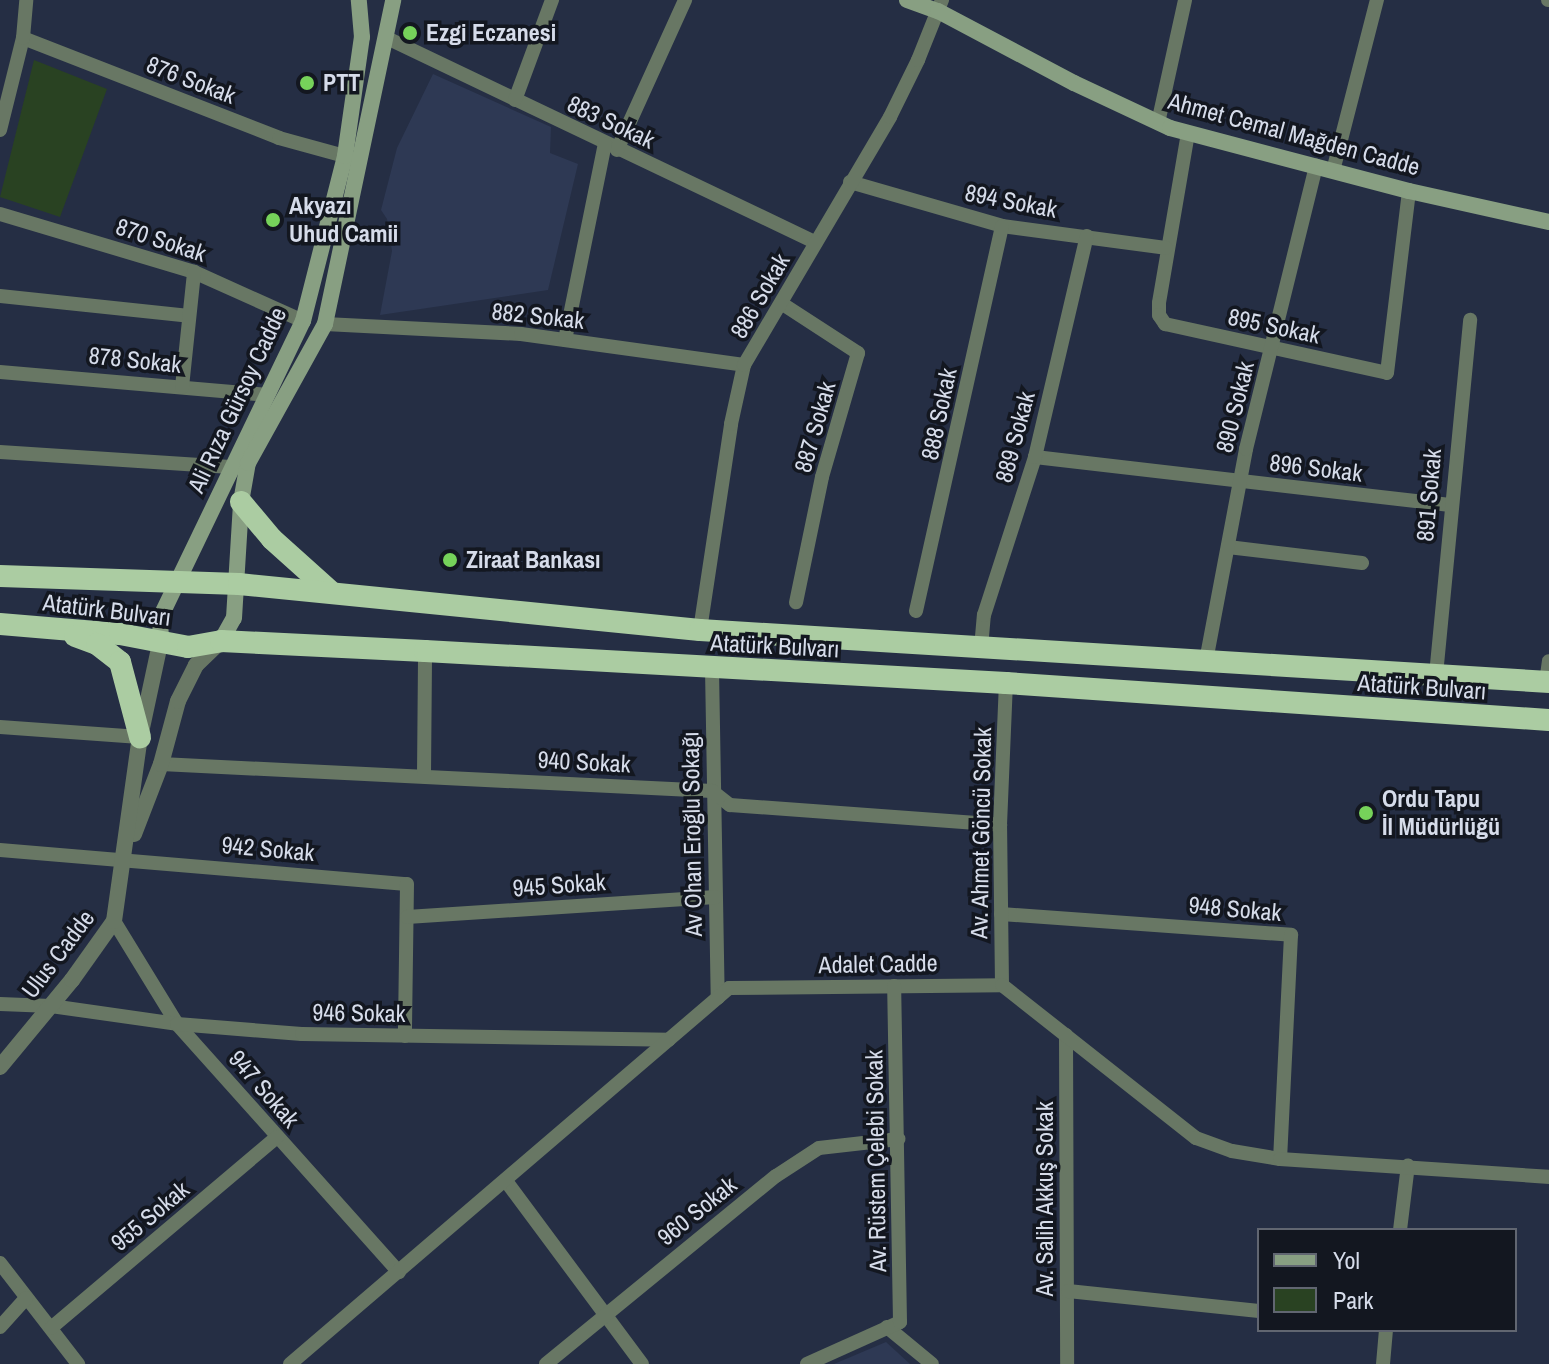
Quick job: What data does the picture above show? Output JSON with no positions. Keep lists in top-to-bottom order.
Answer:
{
  "streets": {
    "highway": ["Atatürk Bulvarı"],
    "main road": ["Ahmet Cemal Mağden Cadde", "Ali Rıza Gürsoy Cadde"],
    "street": [
      "876 Sokak",
      "883 Sokak",
      "894 Sokak",
      "870 Sokak",
      "886 Sokak",
      "882 Sokak",
      "895 Sokak",
      "878 Sokak",
      "890 Sokak",
      "888 Sokak",
      "887 Sokak",
      "889 Sokak",
      "896 Sokak",
      "891 Sokak",
      "940 Sokak",
      "Av. Ahmet Göncü Sokak",
      "Av Ohan Eroğlu Sokağı",
      "942 Sokak",
      "945 Sokak",
      "948 Sokak",
      "Ulus Cadde",
      "Adalet Cadde",
      "946 Sokak",
      "947 Sokak",
      "Av. Rüstem Çelebi Sokak",
      "Av. Salih Akkuş Sokak",
      "960 Sokak",
      "955 Sokak"
    ]
  },
  "crossings": [
    ["876 Sokak", "Ali Rıza Gürsoy Cadde"],
    ["883 Sokak", "886 Sokak"],
    ["883 Sokak", "Ali Rıza Gürsoy Cadde"],
    ["Ahmet Cemal Mağden Cadde", "886 Sokak"],
    ["Ahmet Cemal Mağden Cadde", "895 Sokak"],
    ["Ahmet Cemal Mağden Cadde", "890 Sokak"],
    ["894 Sokak", "886 Sokak"],
    ["894 Sokak", "895 Sokak"],
    ["894 Sokak", "888 Sokak"],
    ["894 Sokak", "889 Sokak"],
    ["870 Sokak", "Ali Rıza Gürsoy Cadde"],
    ["886 Sokak", "882 Sokak"],
    ["886 Sokak", "887 Sokak"],
    ["886 Sokak", "Atatürk Bulvarı"],
    ["882 Sokak", "Ali Rıza Gürsoy Cadde"],
    ["895 Sokak", "890 Sokak"],
    ["878 Sokak", "Ali Rıza Gürsoy Cadde"],
    ["Ali Rıza Gürsoy Cadde", "Atatürk Bulvarı"],
    ["Ali Rıza Gürsoy Cadde", "Ulus Cadde"],
    ["890 Sokak", "896 Sokak"],
    ["890 Sokak", "Atatürk Bulvarı"],
    ["889 Sokak", "896 Sokak"],
    ["889 Sokak", "Atatürk Bulvarı"],
    ["896 Sokak", "891 Sokak"],
    ["891 Sokak", "Atatürk Bulvarı"],
    ["Atatürk Bulvarı", "Av. Ahmet Göncü Sokak"],
    ["Atatürk Bulvarı", "Av Ohan Eroğlu Sokağı"],
    ["Atatürk Bulvarı", "Ulus Cadde"],
    ["940 Sokak", "Av. Ahmet Göncü Sokak"],
    ["940 Sokak", "Av Ohan Eroğlu Sokağı"],
    ["940 Sokak", "Ulus Cadde"],
    ["Av. Ahmet Göncü Sokak", "948 Sokak"],
    ["Av. Ahmet Göncü Sokak", "Adalet Cadde"],
    ["Av Ohan Eroğlu Sokağı", "945 Sokak"],
    ["Av Ohan Eroğlu Sokağı", "Adalet Cadde"],
    ["942 Sokak", "945 Sokak"],
    ["942 Sokak", "Ulus Cadde"],
    ["Ulus Cadde", "946 Sokak"],
    ["Ulus Cadde", "947 Sokak"],
    ["Adalet Cadde", "946 Sokak"],
    ["Adalet Cadde", "947 Sokak"],
    ["Adalet Cadde", "Av. Rüstem Çelebi Sokak"],
    ["946 Sokak", "947 Sokak"],
    ["947 Sokak", "955 Sokak"],
    ["Av. Rüstem Çelebi Sokak", "960 Sokak"]
  ],
  "places": [
    "Ezgi Eczanesi",
    "PTT",
    "Akyazı Uhud Camii",
    "Ziraat Bankası",
    "Ordu Tapu İl Müdürlüğü"
  ],
  "legend": ["Yol", "Park"]
}
